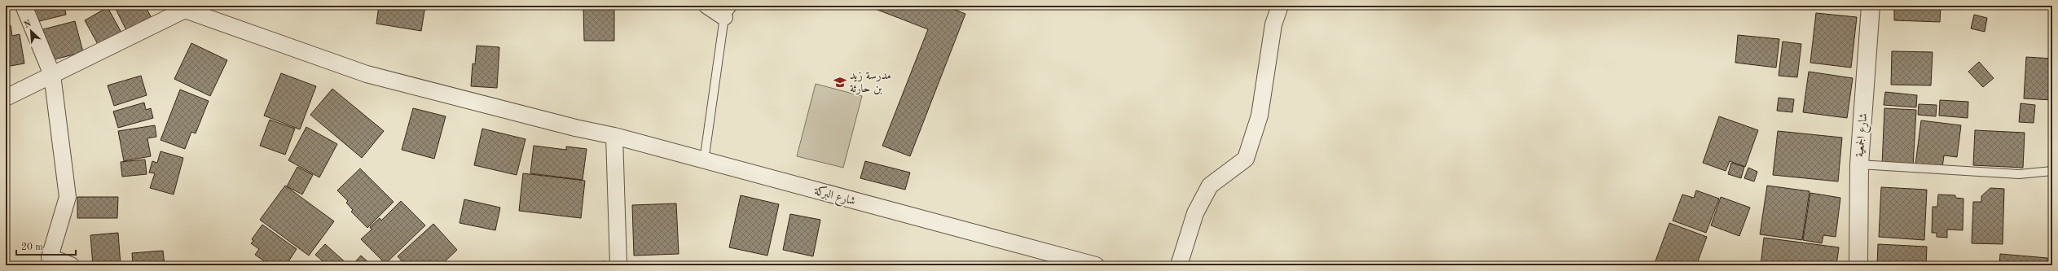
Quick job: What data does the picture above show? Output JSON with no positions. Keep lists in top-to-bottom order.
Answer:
{
  "streets": {
    "street": ["شارع الجمعية", "شارع البركة"]
  },
  "places": {
    "school or university": ["مدرسة زيد بن حارثة"]
  },
  "scale_bar": "20 m",
  "north": "top left"
}
